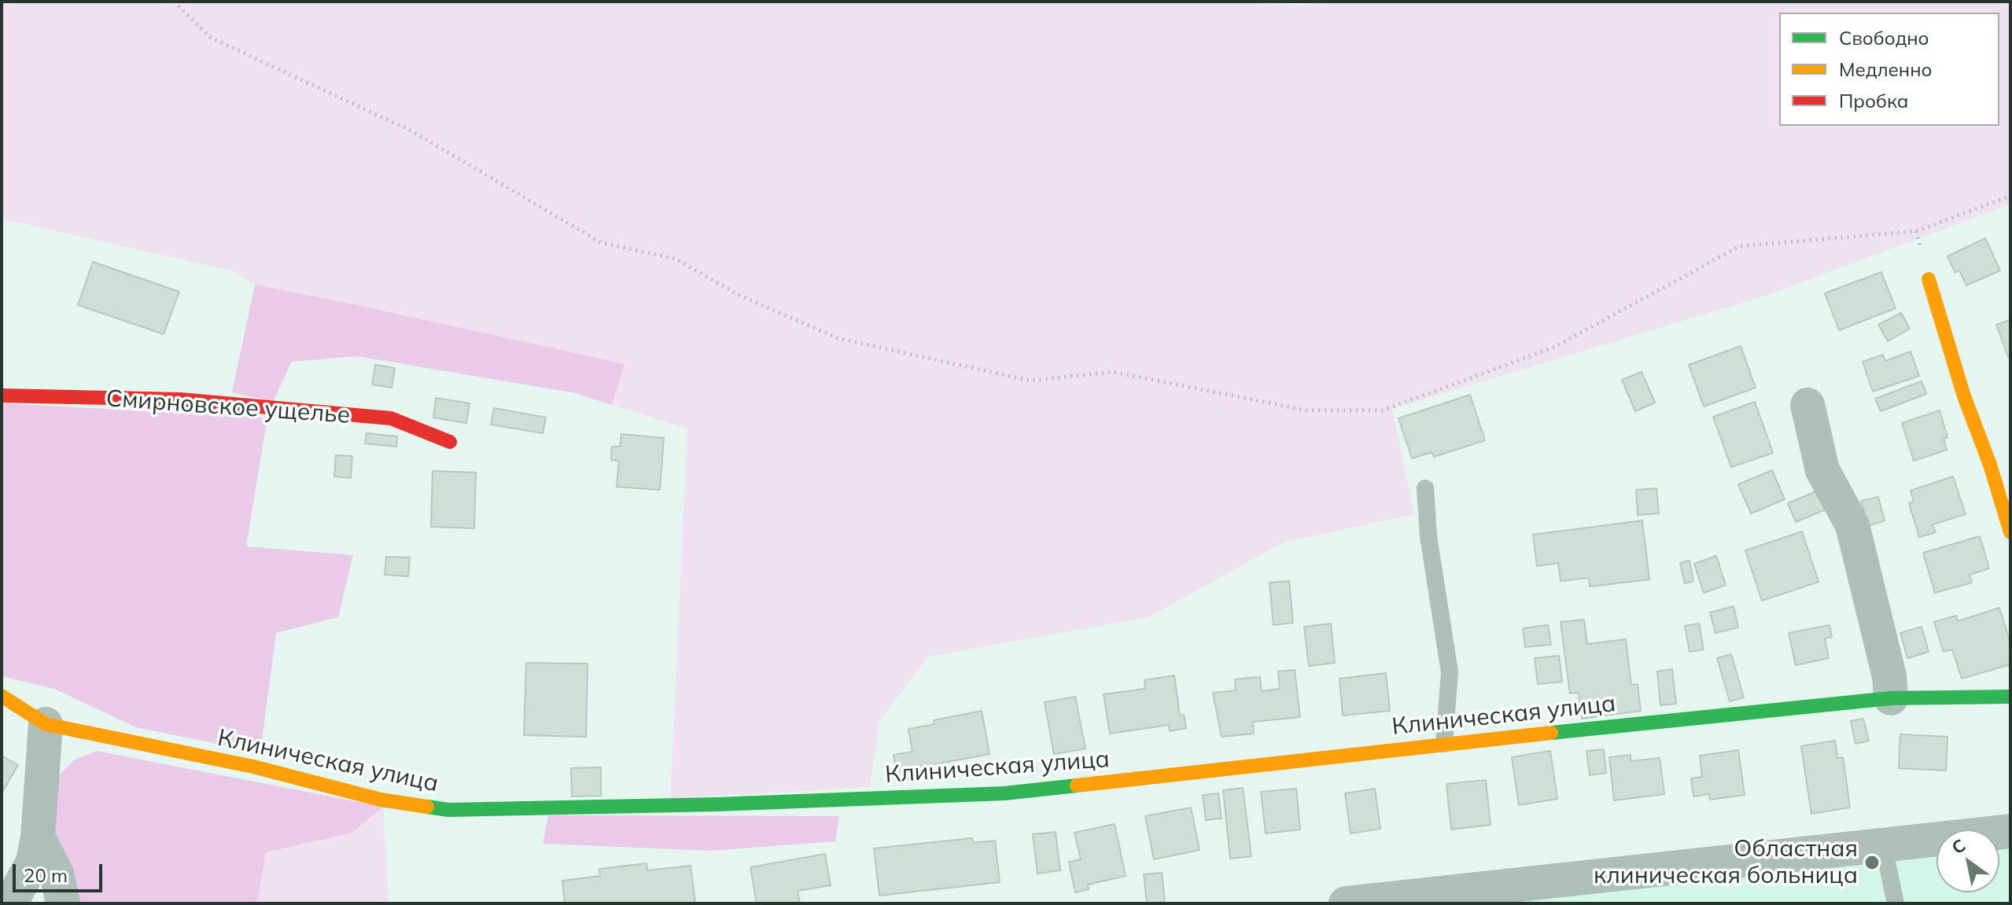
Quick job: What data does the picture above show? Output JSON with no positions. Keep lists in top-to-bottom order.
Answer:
{
  "streets": {
    "street": ["Смирновское ущелье", "Клиническая улица"]
  },
  "places": ["Областная клиническая больница"],
  "legend": ["Свободно", "Медленно", "Пробка"],
  "scale_bar": "20 m",
  "north": "top left"
}
